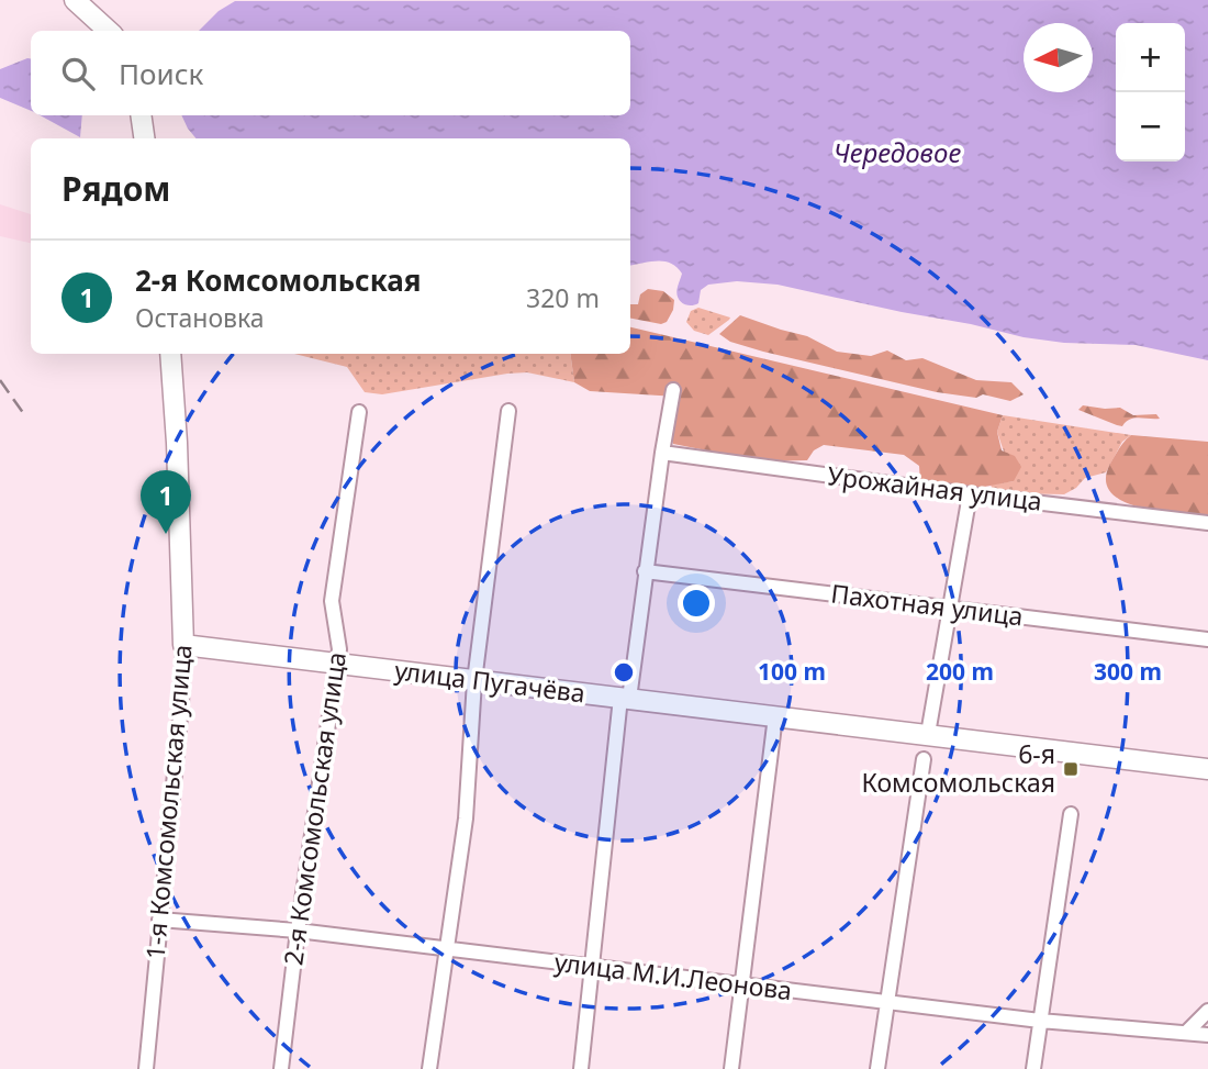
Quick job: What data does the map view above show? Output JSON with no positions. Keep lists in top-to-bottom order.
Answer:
{
  "streets": {
    "main road": ["улица Пугачёва", "1-я Комсомольская улица"],
    "street": [
      "Урожайная улица",
      "Пахотная улица",
      "2-я Комсомольская улица",
      "улица М.И.Леонова"
    ]
  },
  "crossings": [
    ["улица Пугачёва", "1-я Комсомольская улица"],
    ["улица Пугачёва", "2-я Комсомольская улица"],
    ["1-я Комсомольская улица", "улица М.И.Леонова"],
    ["2-я Комсомольская улица", "улица М.И.Леонова"]
  ],
  "water": ["Чередовое"],
  "places": {
    "transit": ["6-я Комсомольская"]
  },
  "north": "left",
  "page": {
    "map_buttons": ["+", "−"],
    "search": "Поиск",
    "heading": "Рядом",
    "list": [
      {
        "mark": "1",
        "name": "2-я Комсомольская",
        "note": "Остановка",
        "value": "320 m"
      }
    ],
    "pins": "1"
  },
  "rings": ["100 m", "200 m", "300 m"]
}
